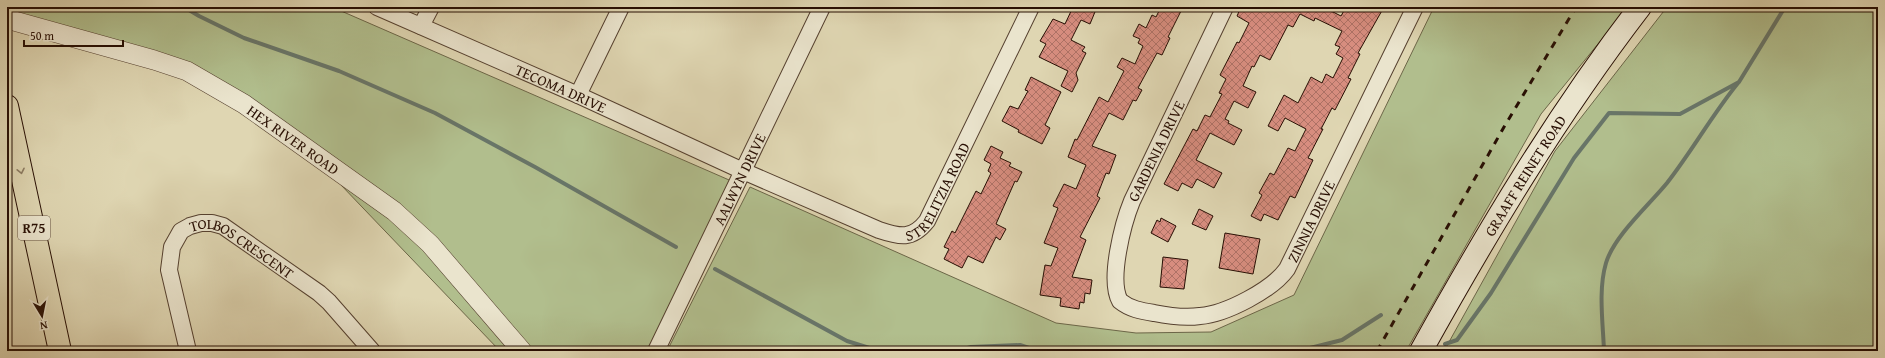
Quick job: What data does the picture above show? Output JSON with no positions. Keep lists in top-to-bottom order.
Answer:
{
  "streets": {
    "highway": ["R75"],
    "main road": ["GRAAFF REINET ROAD"],
    "street": [
      "TECOMA DRIVE",
      "HEX RIVER ROAD",
      "GARDENIA DRIVE",
      "AALWYN DRIVE",
      "STRELITZIA ROAD",
      "ZINNIA DRIVE",
      "TOLBOS CRESCENT"
    ]
  },
  "crossings": [
    ["TECOMA DRIVE", "AALWYN DRIVE"],
    ["TECOMA DRIVE", "STRELITZIA ROAD"],
    ["GARDENIA DRIVE", "ZINNIA DRIVE"],
    ["AALWYN DRIVE", "STRELITZIA ROAD"]
  ],
  "scale_bar": "50 m",
  "north": "bottom"
}
